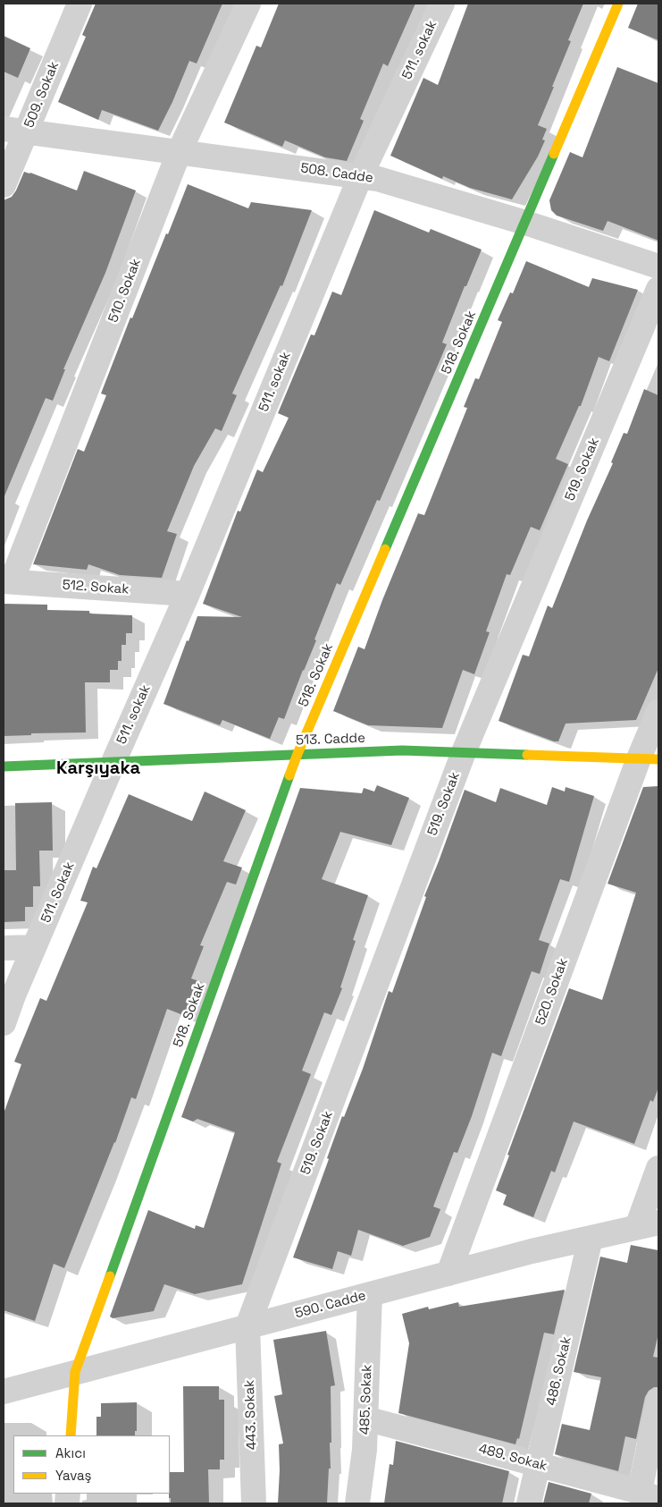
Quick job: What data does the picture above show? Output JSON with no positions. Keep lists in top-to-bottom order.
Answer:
{
  "streets": {
    "street": [
      "511. sokak",
      "509. Sokak",
      "508. Cadde",
      "510. Sokak",
      "518. Sokak",
      "519. Sokak",
      "512. Sokak",
      "513. Cadde",
      "511. Sokak",
      "520. Sokak",
      "590. Cadde",
      "486. Sokak",
      "485. Sokak",
      "443. Sokak",
      "489. Sokak"
    ]
  },
  "crossings": [
    ["511. sokak", "508. Cadde"],
    ["511. sokak", "512. Sokak"],
    ["511. sokak", "513. Cadde"],
    ["511. sokak", "511. Sokak"],
    ["509. Sokak", "508. Cadde"],
    ["508. Cadde", "510. Sokak"],
    ["508. Cadde", "518. Sokak"],
    ["510. Sokak", "512. Sokak"],
    ["518. Sokak", "513. Cadde"],
    ["518. Sokak", "590. Cadde"],
    ["519. Sokak", "513. Cadde"],
    ["519. Sokak", "590. Cadde"],
    ["519. Sokak", "443. Sokak"],
    ["513. Cadde", "511. Sokak"],
    ["513. Cadde", "520. Sokak"],
    ["520. Sokak", "590. Cadde"],
    ["590. Cadde", "486. Sokak"],
    ["590. Cadde", "485. Sokak"],
    ["590. Cadde", "443. Sokak"],
    ["486. Sokak", "489. Sokak"],
    ["485. Sokak", "489. Sokak"]
  ],
  "districts": ["Karşıyaka"],
  "legend": ["Akıcı", "Yavaş"]
}
